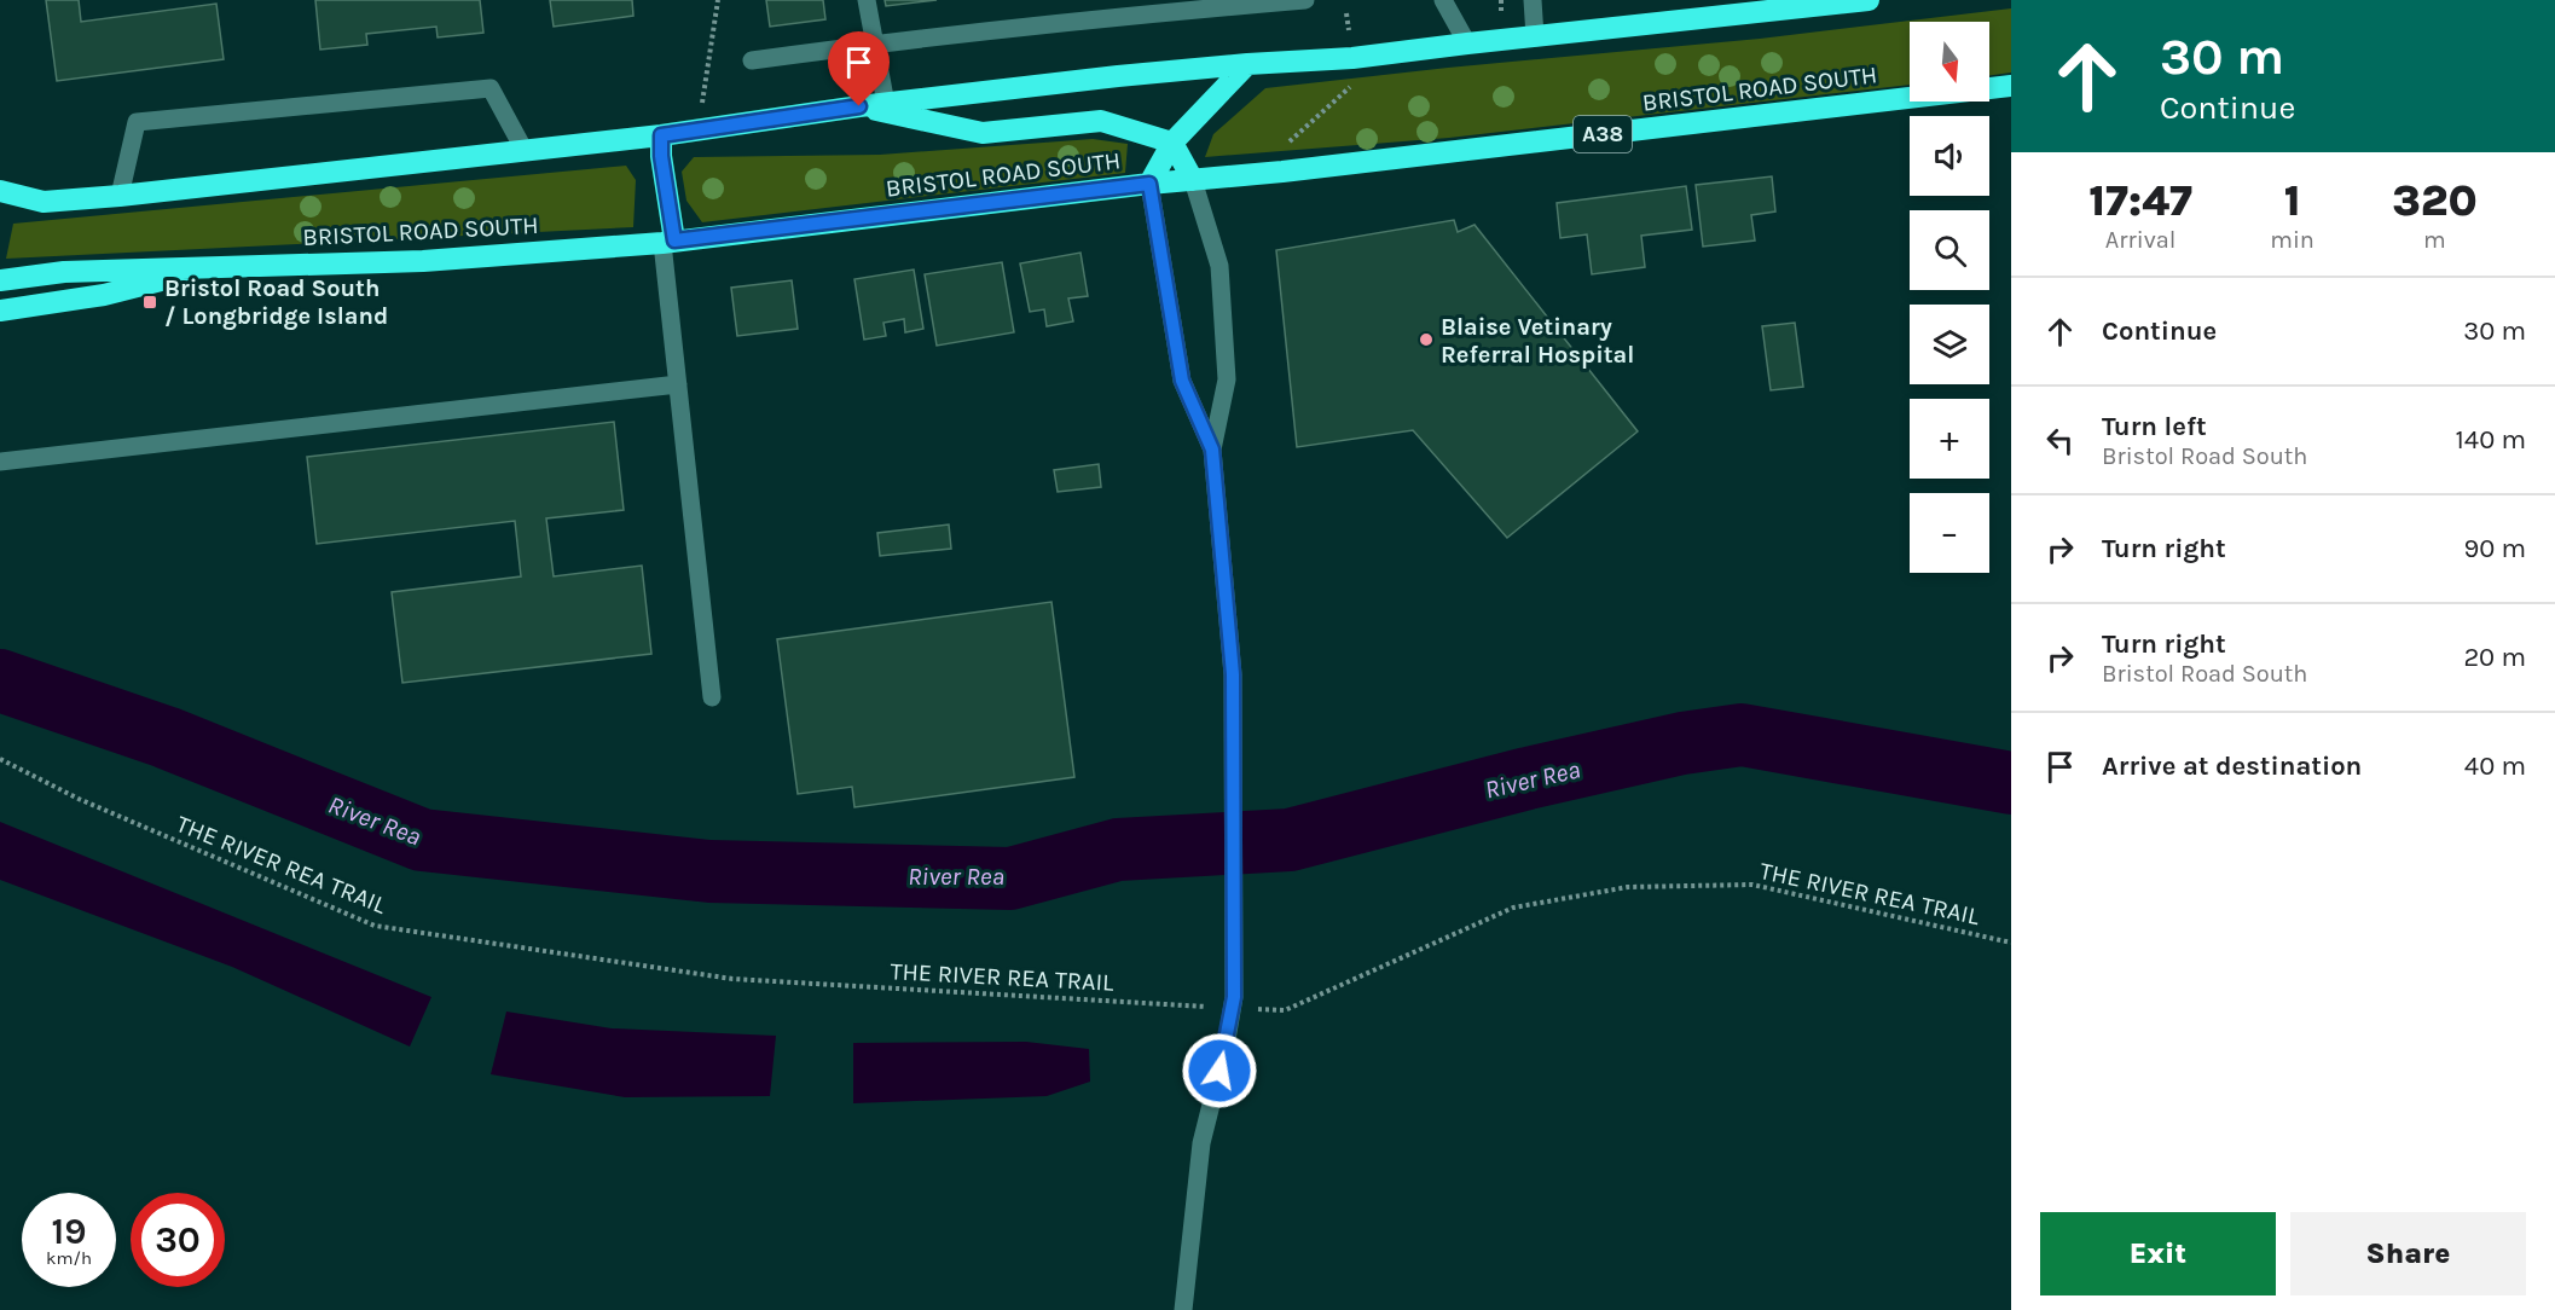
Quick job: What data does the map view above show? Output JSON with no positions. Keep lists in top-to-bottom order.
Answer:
{
  "streets": {
    "highway": ["BRISTOL ROAD SOUTH", "A38"],
    "path": ["THE RIVER REA TRAIL"]
  },
  "water": ["River Rea"],
  "places": {
    "transit": ["Bristol Road South / Longbridge Island"],
    "other": ["Blaise Vetinary Referral Hospital"]
  },
  "north": "bottom",
  "page": {
    "turn": ["30 m", "Continue"],
    "map_buttons": ["+", "−"],
    "eta": [
      "17:47",
      "Arrival",
      "1",
      "min",
      "320",
      "m"
    ],
    "list": [
      {
        "name": "Continue",
        "value": "30 m"
      },
      {
        "name": "Turn left",
        "note": "Bristol Road South",
        "value": "140 m"
      },
      {
        "name": "Turn right",
        "value": "90 m"
      },
      {
        "name": "Turn right",
        "note": "Bristol Road South",
        "value": "20 m"
      },
      {
        "name": "Arrive at destination",
        "value": "40 m"
      }
    ],
    "speed": "19 km/h",
    "limit": "30",
    "buttons": ["Exit", "Share"]
  }
}
